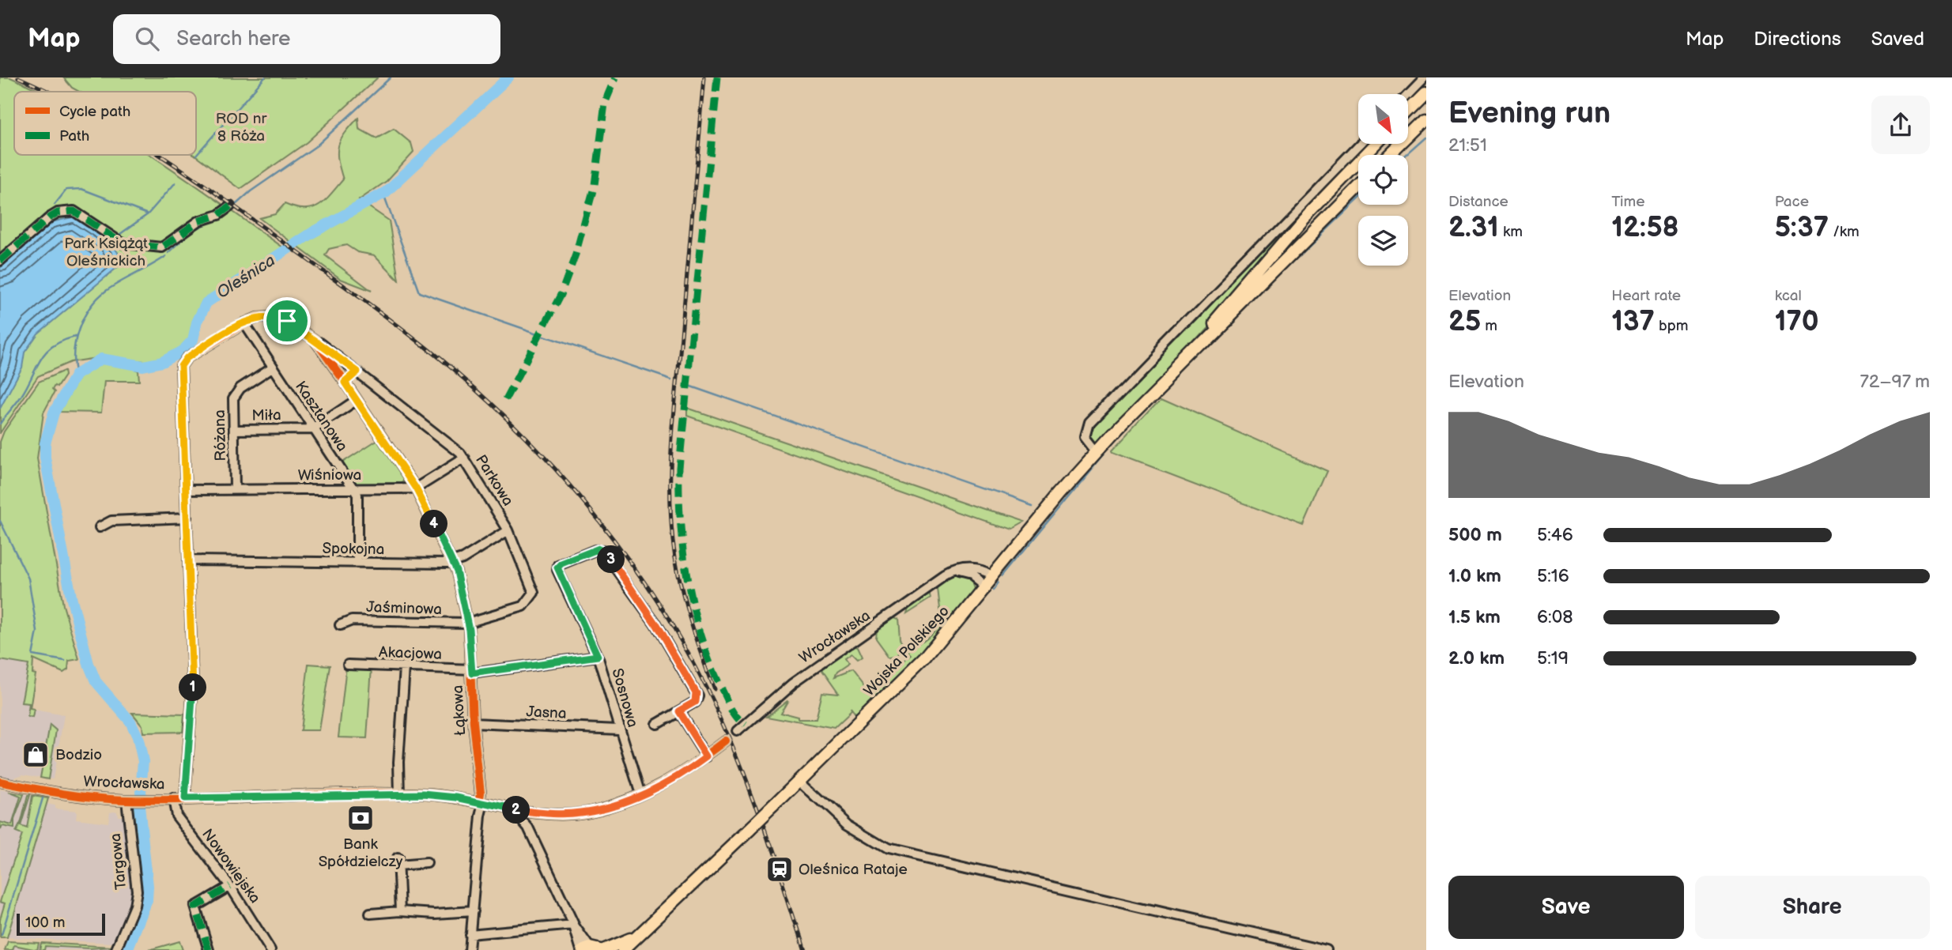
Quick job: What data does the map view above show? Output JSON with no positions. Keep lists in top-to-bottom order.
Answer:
{
  "streets": {
    "main road": ["Wojska Polskiego"],
    "street": [
      "Miła",
      "Kasztanowa",
      "Różana",
      "Wiśniowa",
      "Parkowa",
      "Spokojna",
      "Jaśminowa",
      "Wrocławska",
      "Akacjowa",
      "Sosnowa",
      "Łąkowa",
      "Jasna",
      "Targowa",
      "Nowowiejska"
    ]
  },
  "crossings": [
    ["Miła", "Kasztanowa"],
    ["Miła", "Różana"],
    ["Kasztanowa", "Różana"],
    ["Kasztanowa", "Wiśniowa"],
    ["Kasztanowa", "Spokojna"],
    ["Kasztanowa", "Łąkowa"],
    ["Różana", "Wiśniowa"],
    ["Wiśniowa", "Łąkowa"],
    ["Parkowa", "Spokojna"],
    ["Parkowa", "Jaśminowa"],
    ["Parkowa", "Łąkowa"],
    ["Spokojna", "Łąkowa"],
    ["Jaśminowa", "Łąkowa"],
    ["Wrocławska", "Sosnowa"],
    ["Wrocławska", "Łąkowa"],
    ["Wrocławska", "Targowa"],
    ["Wrocławska", "Nowowiejska"],
    ["Akacjowa", "Sosnowa"],
    ["Akacjowa", "Łąkowa"],
    ["Sosnowa", "Jasna"],
    ["Łąkowa", "Jasna"]
  ],
  "water": ["Oleśnica"],
  "parks": ["ROD nr 8 Róża", "Park Książąt Oleśnickich"],
  "places": {
    "shop": ["Bodzio"],
    "bank": ["Bank Spółdzielczy"],
    "station": ["Oleśnica Rataje"]
  },
  "legend": ["Cycle path", "Path"],
  "scale_bar": "100 m",
  "north": "bottom right",
  "page": {
    "header": "Map",
    "search": "Search here",
    "nav": ["Map", "Directions", "Saved"],
    "heading": ["Evening run", "21:51"],
    "stats": [
      ["Distance", "2.31 km"],
      ["Time", "12:58"],
      ["Pace", "5:37 /km"],
      ["Elevation", "25 m"],
      ["Heart rate", "137 bpm"],
      ["kcal", "170"]
    ],
    "chart": ["Elevation", "72–97 m"],
    "pins": [
      "4",
      "3",
      "1",
      "2"
    ],
    "list": [
      {
        "name": "500 m",
        "note": "5:46"
      },
      {
        "name": "1.0 km",
        "note": "5:16"
      },
      {
        "name": "1.5 km",
        "note": "6:08"
      },
      {
        "name": "2.0 km",
        "note": "5:19"
      }
    ],
    "buttons": ["Save", "Share"],
    "scale": "100 m"
  }
}
